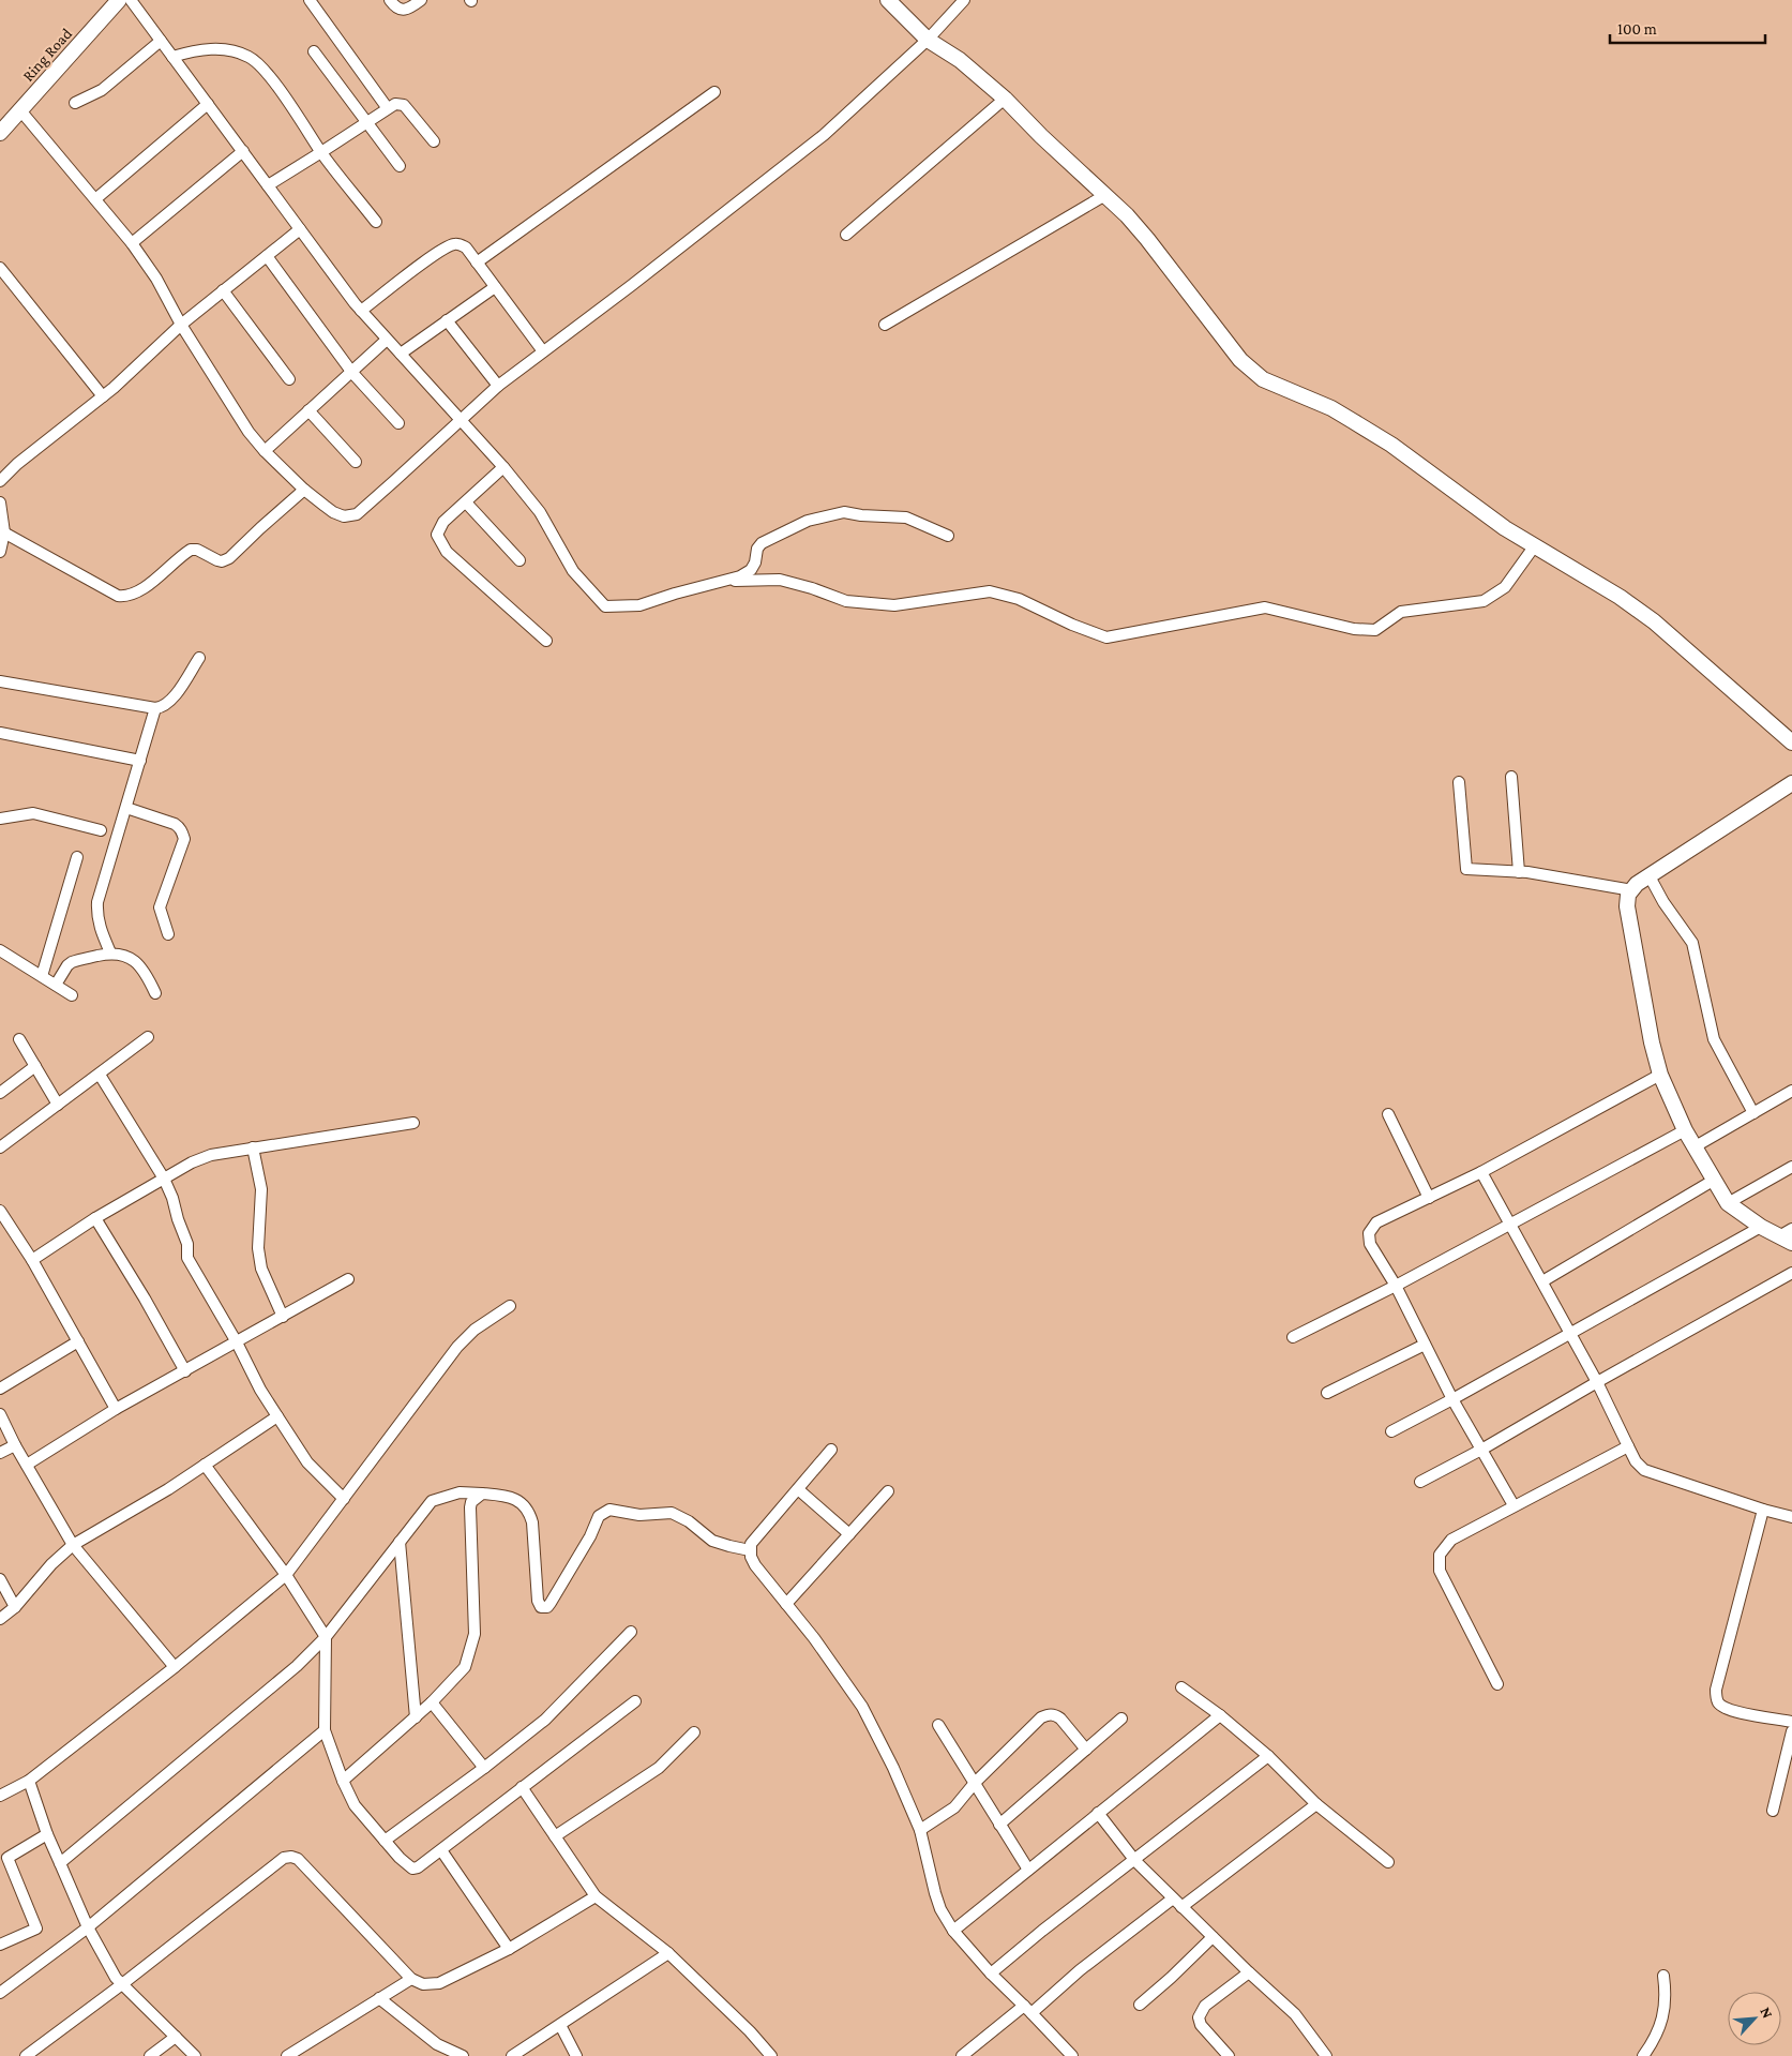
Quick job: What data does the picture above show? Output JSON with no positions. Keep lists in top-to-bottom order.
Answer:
{
  "streets": {
    "street": ["Ring Road"]
  },
  "scale_bar": "100 m",
  "north": "top right"
}
